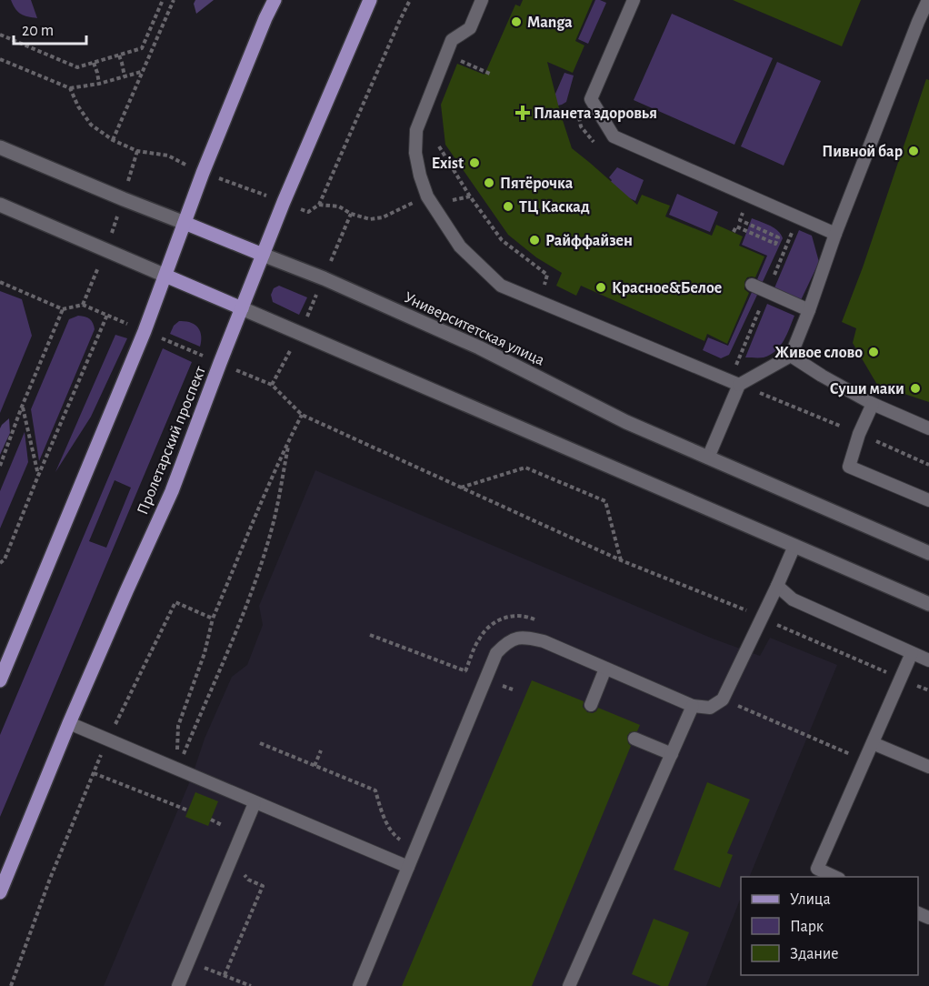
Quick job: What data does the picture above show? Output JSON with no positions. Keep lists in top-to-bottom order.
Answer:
{
  "streets": {
    "main road": ["Университетская улица", "Пролетарский проспект"]
  },
  "crossings": [
    ["Университетская улица", "Пролетарский проспект"]
  ],
  "places": {
    "other": [
      "Manga",
      "Пивной бар",
      "Exist",
      "Пятёрочка",
      "ТЦ Каскад",
      "Райффайзен",
      "Красное&Белое",
      "Живое слово",
      "Суши маки"
    ],
    "health": ["Планета здоровья"]
  },
  "legend": ["Улица", "Парк", "Здание"],
  "scale_bar": "20 m"
}
